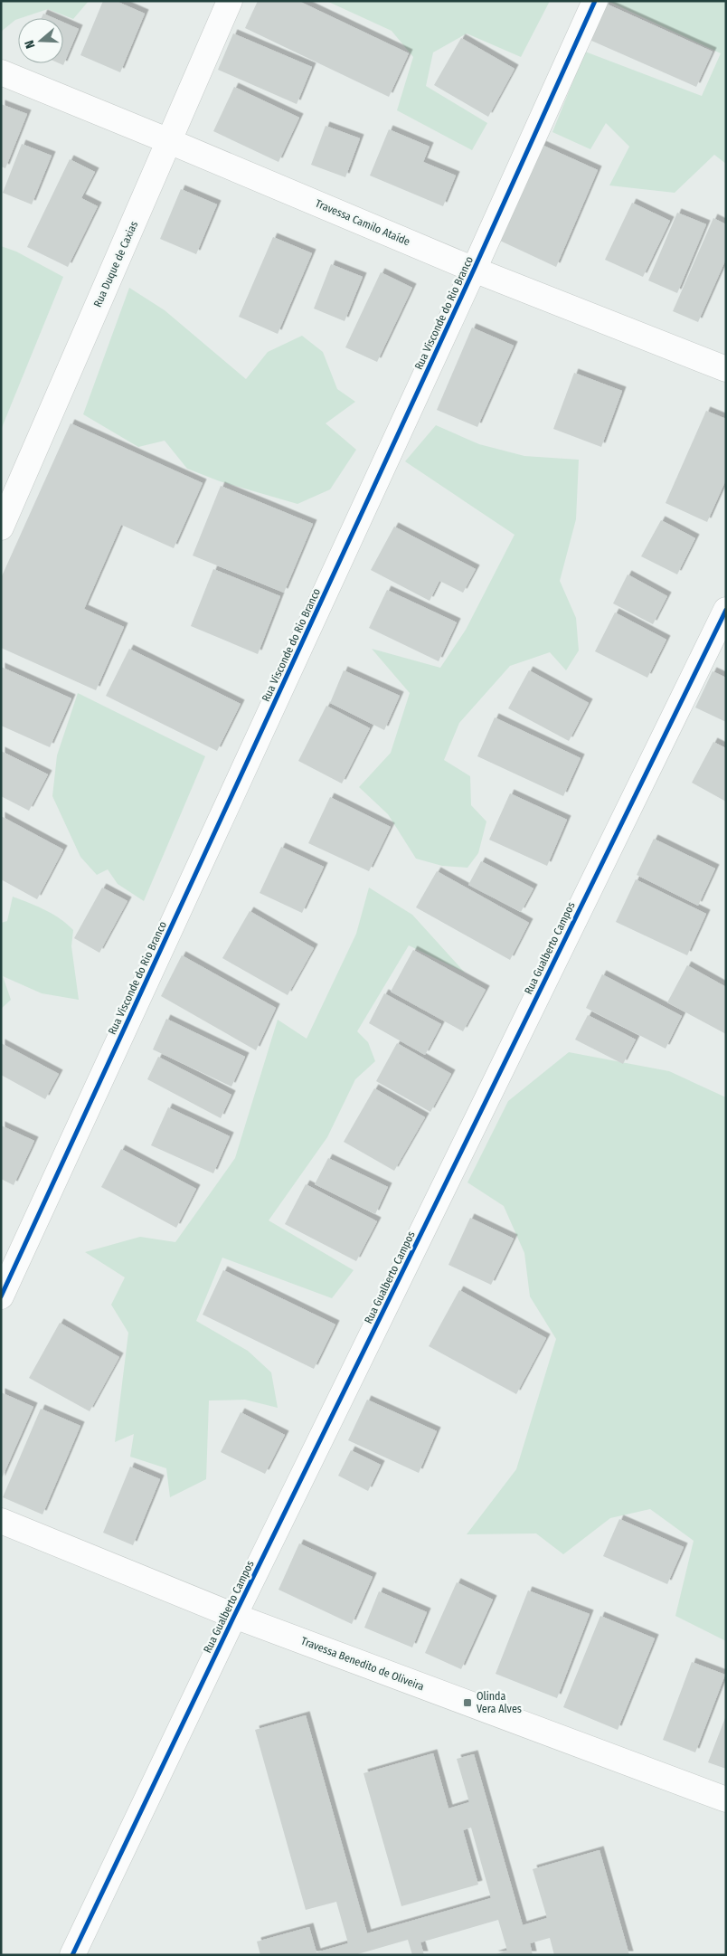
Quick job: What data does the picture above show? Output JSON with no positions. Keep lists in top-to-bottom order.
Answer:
{
  "streets": {
    "street": [
      "Travessa Camilo Ataíde",
      "Rua Duque de Caxias",
      "Rua Visconde do Rio Branco",
      "Rua Gualberto Campos",
      "Travessa Benedito de Oliveira"
    ]
  },
  "crossings": [
    ["Travessa Camilo Ataíde", "Rua Duque de Caxias"],
    ["Travessa Camilo Ataíde", "Rua Visconde do Rio Branco"],
    ["Rua Gualberto Campos", "Travessa Benedito de Oliveira"]
  ],
  "places": {
    "transit": ["Olinda Vera Alves"]
  },
  "north": "left"
}
